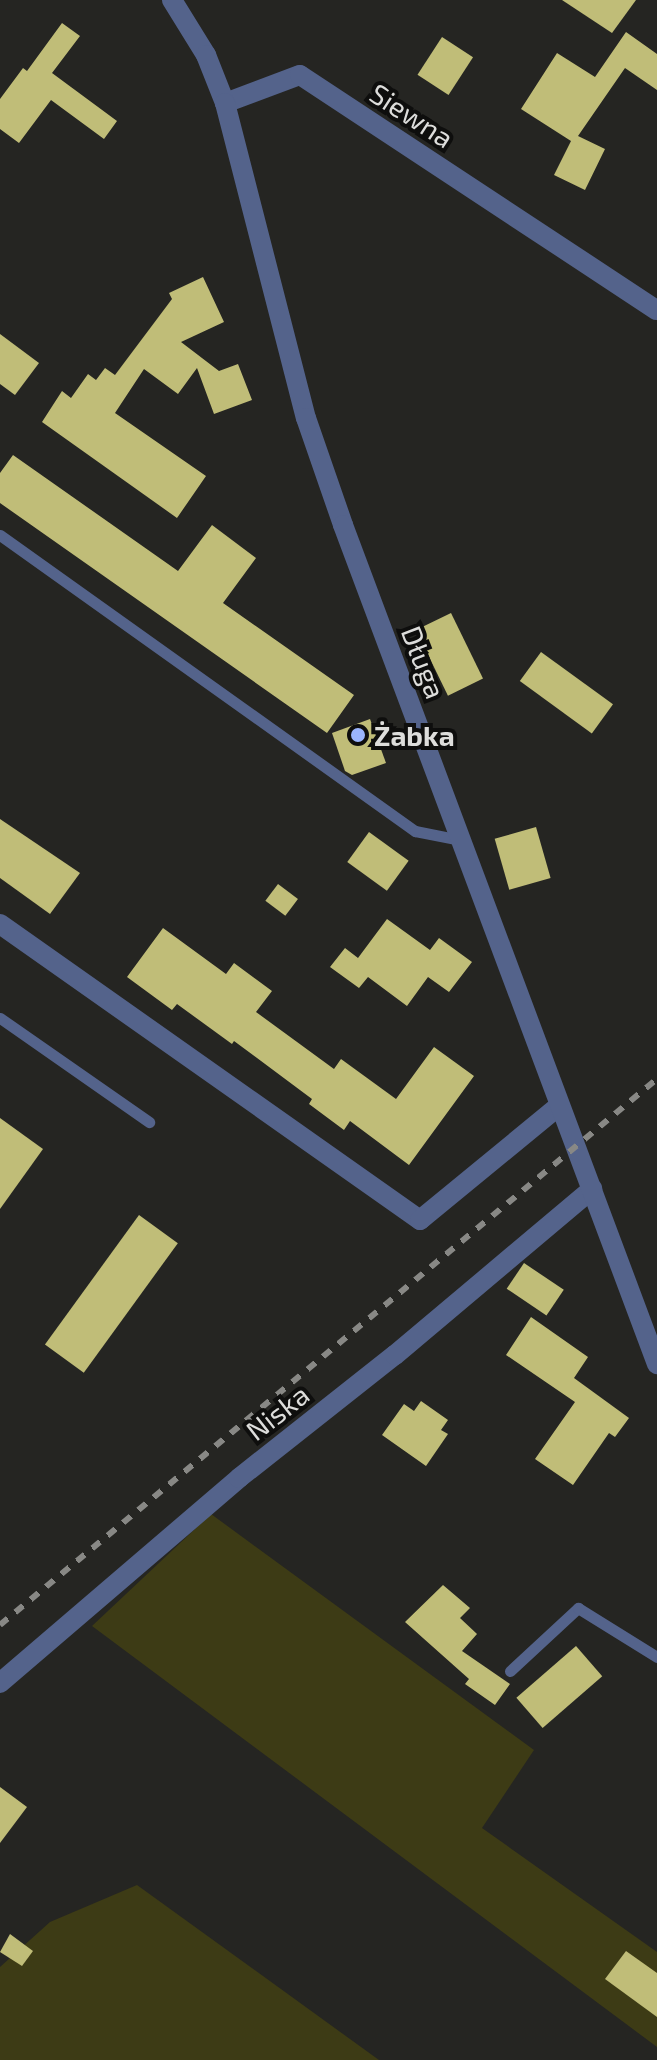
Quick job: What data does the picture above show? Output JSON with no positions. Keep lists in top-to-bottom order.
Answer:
{
  "streets": {
    "street": ["Siewna", "Długa", "Niska"]
  },
  "crossings": [
    ["Siewna", "Długa"],
    ["Długa", "Niska"]
  ],
  "places": ["Żabka"]
}
